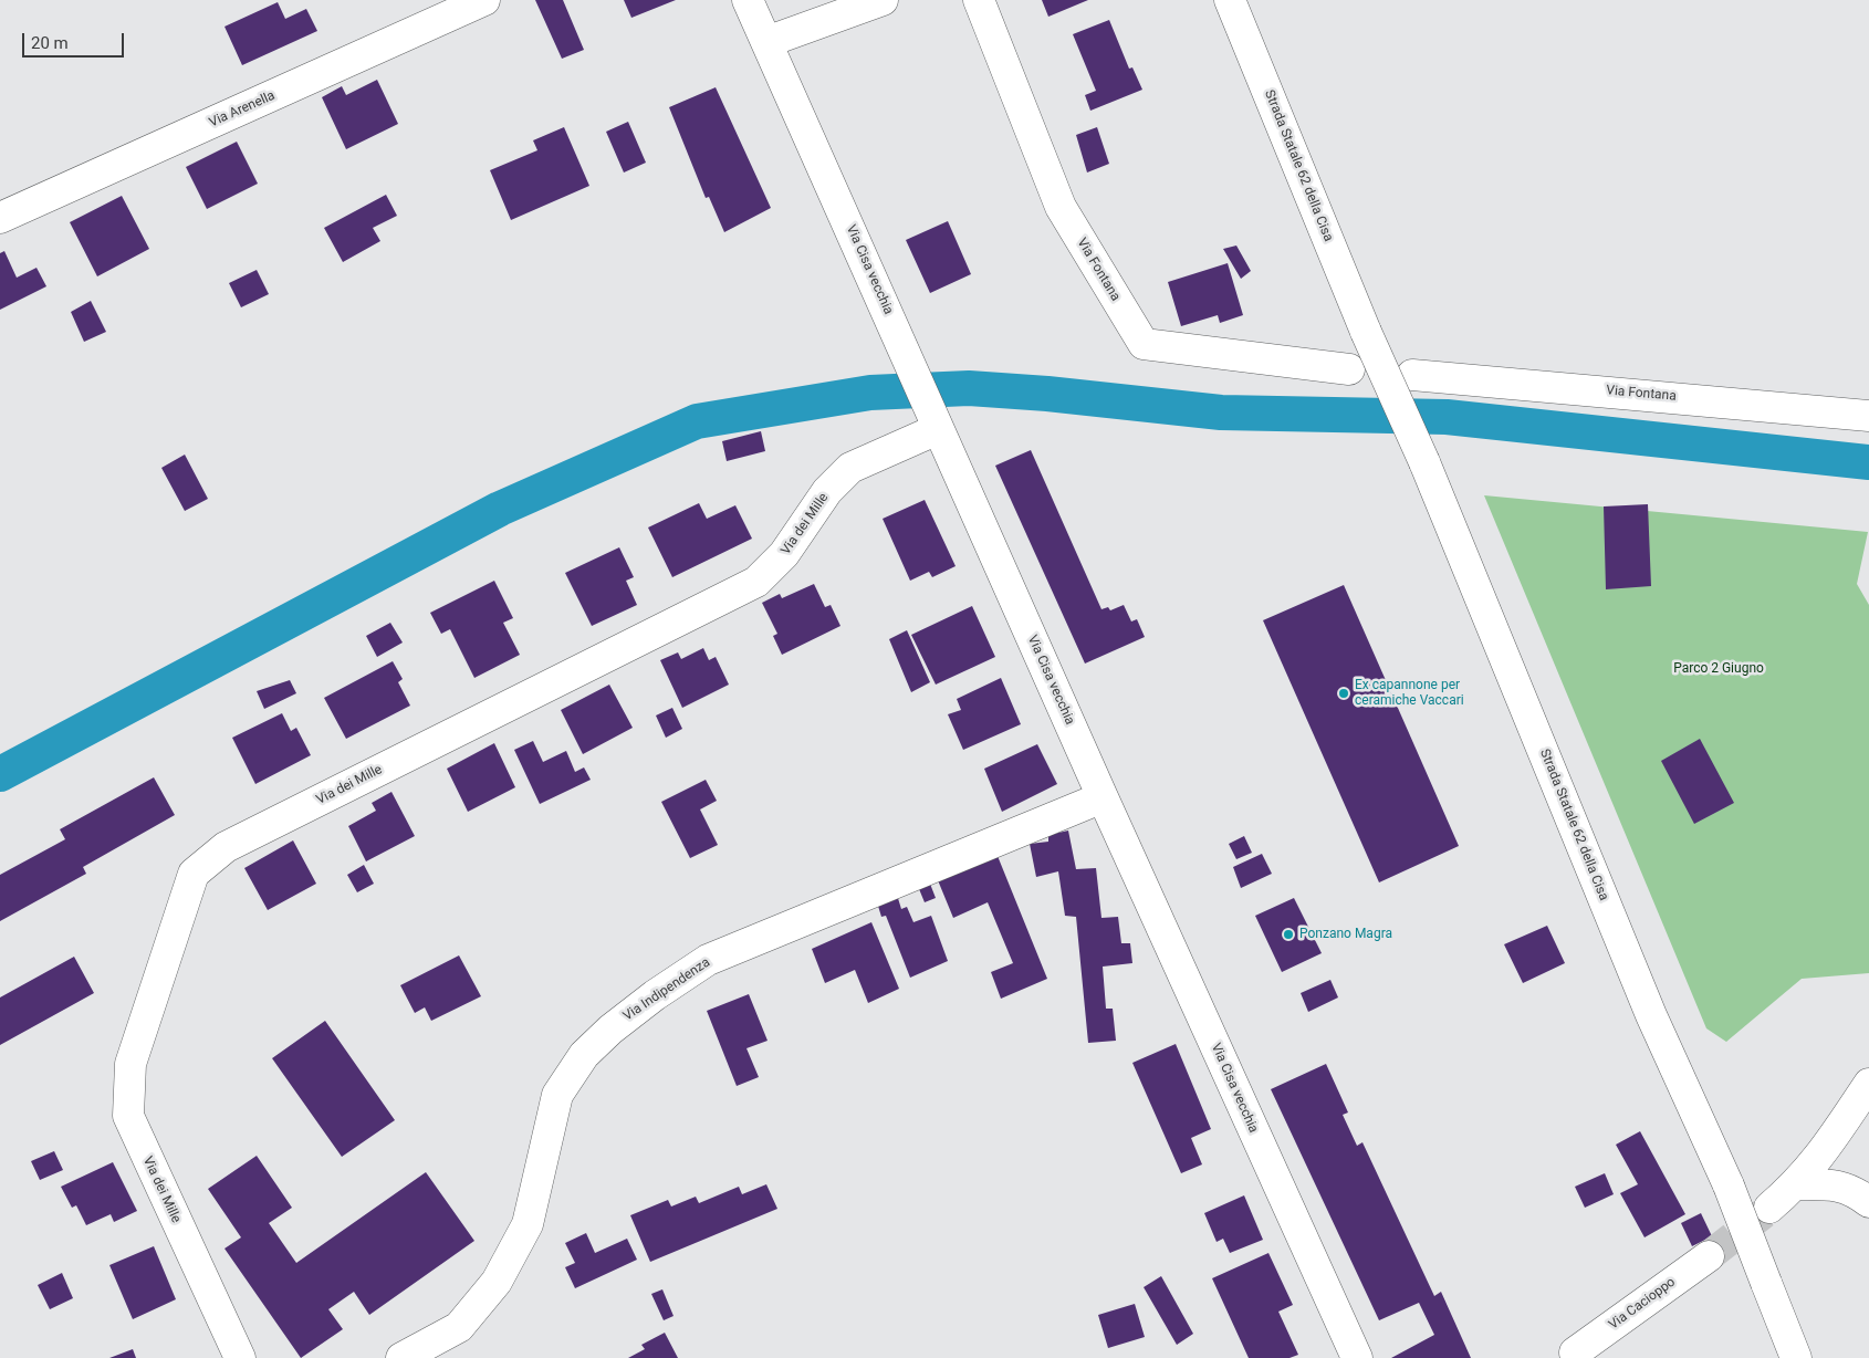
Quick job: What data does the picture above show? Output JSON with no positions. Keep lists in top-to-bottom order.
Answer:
{
  "streets": {
    "street": [
      "Via Arenella",
      "Strada Statale 62 della Cisa",
      "Via Cisa vecchia",
      "Via Fontana",
      "Via dei Mille",
      "Via Indipendenza",
      "Via Cacioppo"
    ]
  },
  "crossings": [
    ["Via Cisa vecchia", "Via dei Mille"],
    ["Via Cisa vecchia", "Via Indipendenza"]
  ],
  "parks": ["Parco 2 Giugno"],
  "places": ["Ex capannone per ceramiche Vaccari", "Ponzano Magra"],
  "scale_bar": "20 m"
}
